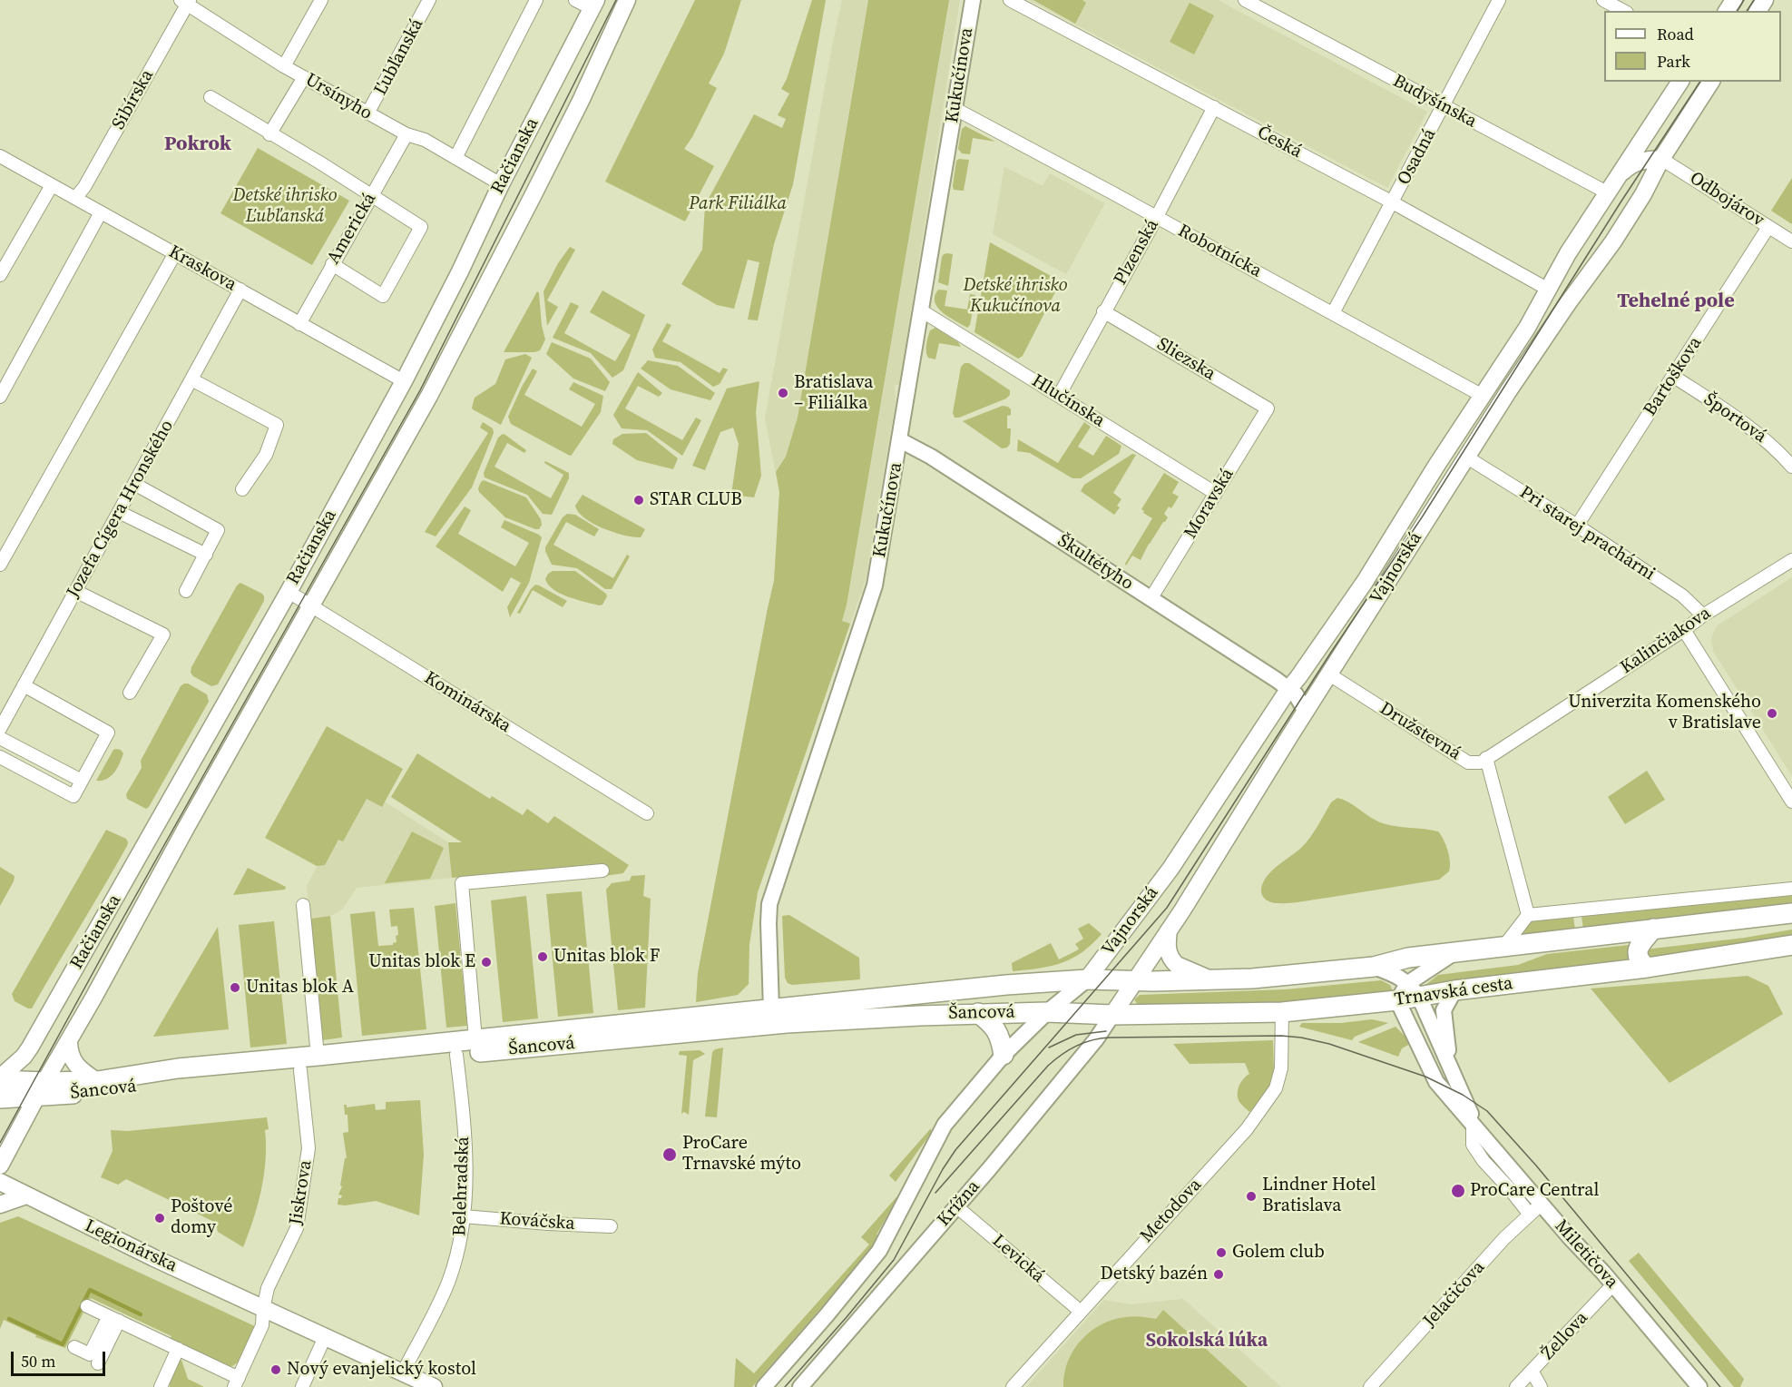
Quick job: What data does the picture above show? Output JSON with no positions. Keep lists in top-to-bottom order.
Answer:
{
  "streets": {
    "main road": [
      "Račianska",
      "Vajnorská",
      "Trnavská cesta",
      "Šancová",
      "Legionárska"
    ],
    "street": [
      "Ľubľanská",
      "Kukučínova",
      "Ursínyho",
      "Sibírska",
      "Budyšínska",
      "Česká",
      "Osadná",
      "Odbojárov",
      "Americká",
      "Robotnícka",
      "Plzenská",
      "Kraskova",
      "Sliezska",
      "Bartoškova",
      "Hlučínska",
      "Športová",
      "Moravská",
      "Jozefa Cígera Hronského",
      "Pri starej prachárni",
      "Škultétyho",
      "Kalinčiakova",
      "Kominárska",
      "Družstevná",
      "Belehradská",
      "Jiskrova",
      "Krížna",
      "Metodova",
      "Kováčska",
      "Miletičova",
      "Levická",
      "Jelačičova",
      "Žellova"
    ]
  },
  "crossings": [
    ["Ľubľanská", "Ursínyho"],
    ["Kukučínova", "Robotnícka"],
    ["Kukučínova", "Hlučínska"],
    ["Kukučínova", "Škultétyho"],
    ["Kukučínova", "Šancová"],
    ["Ursínyho", "Sibírska"],
    ["Ursínyho", "Račianska"],
    ["Ursínyho", "Americká"],
    ["Sibírska", "Kraskova"],
    ["Budyšínska", "Osadná"],
    ["Budyšínska", "Vajnorská"],
    ["Česká", "Osadná"],
    ["Česká", "Plzenská"],
    ["Česká", "Vajnorská"],
    ["Račianska", "Kraskova"],
    ["Račianska", "Kominárska"],
    ["Račianska", "Šancová"],
    ["Osadná", "Robotnícka"],
    ["Odbojárov", "Bartoškova"],
    ["Odbojárov", "Vajnorská"],
    ["Americká", "Kraskova"],
    ["Robotnícka", "Plzenská"],
    ["Robotnícka", "Vajnorská"],
    ["Plzenská", "Sliezska"],
    ["Plzenská", "Hlučínska"],
    ["Kraskova", "Jozefa Cígera Hronského"],
    ["Sliezska", "Moravská"],
    ["Bartoškova", "Športová"],
    ["Bartoškova", "Pri starej prachárni"],
    ["Hlučínska", "Moravská"],
    ["Moravská", "Škultétyho"],
    ["Pri starej prachárni", "Vajnorská"],
    ["Pri starej prachárni", "Kalinčiakova"],
    ["Škultétyho", "Vajnorská"],
    ["Vajnorská", "Družstevná"],
    ["Vajnorská", "Trnavská cesta"],
    ["Vajnorská", "Šancová"],
    ["Vajnorská", "Krížna"],
    ["Kalinčiakova", "Družstevná"],
    ["Trnavská cesta", "Šancová"],
    ["Trnavská cesta", "Krížna"],
    ["Trnavská cesta", "Metodova"],
    ["Trnavská cesta", "Miletičova"],
    ["Šancová", "Belehradská"],
    ["Šancová", "Jiskrova"],
    ["Šancová", "Krížna"],
    ["Belehradská", "Kováčska"],
    ["Belehradská", "Legionárska"],
    ["Jiskrova", "Legionárska"],
    ["Krížna", "Levická"],
    ["Metodova", "Levická"],
    ["Miletičova", "Jelačičova"],
    ["Miletičova", "Žellova"]
  ],
  "districts": ["Pokrok", "Tehelné pole", "Sokolská lúka"],
  "parks": ["Detské ihrisko Ľubľanská", "Park Filiálka", "Detské ihrisko Kukučínova"],
  "places": [
    "Bratislava – Filiálka",
    "STAR CLUB",
    "Univerzita Komenského v Bratislave",
    "Unitas blok F",
    "Unitas blok E",
    "Unitas blok A",
    "ProCare Trnavské mýto",
    "ProCare Central",
    "Lindner Hotel Bratislava",
    "Poštové domy",
    "Golem club",
    "Detský bazén",
    "Nový evanjelický kostol"
  ],
  "legend": ["Road", "Park"],
  "scale_bar": "50 m"
}
